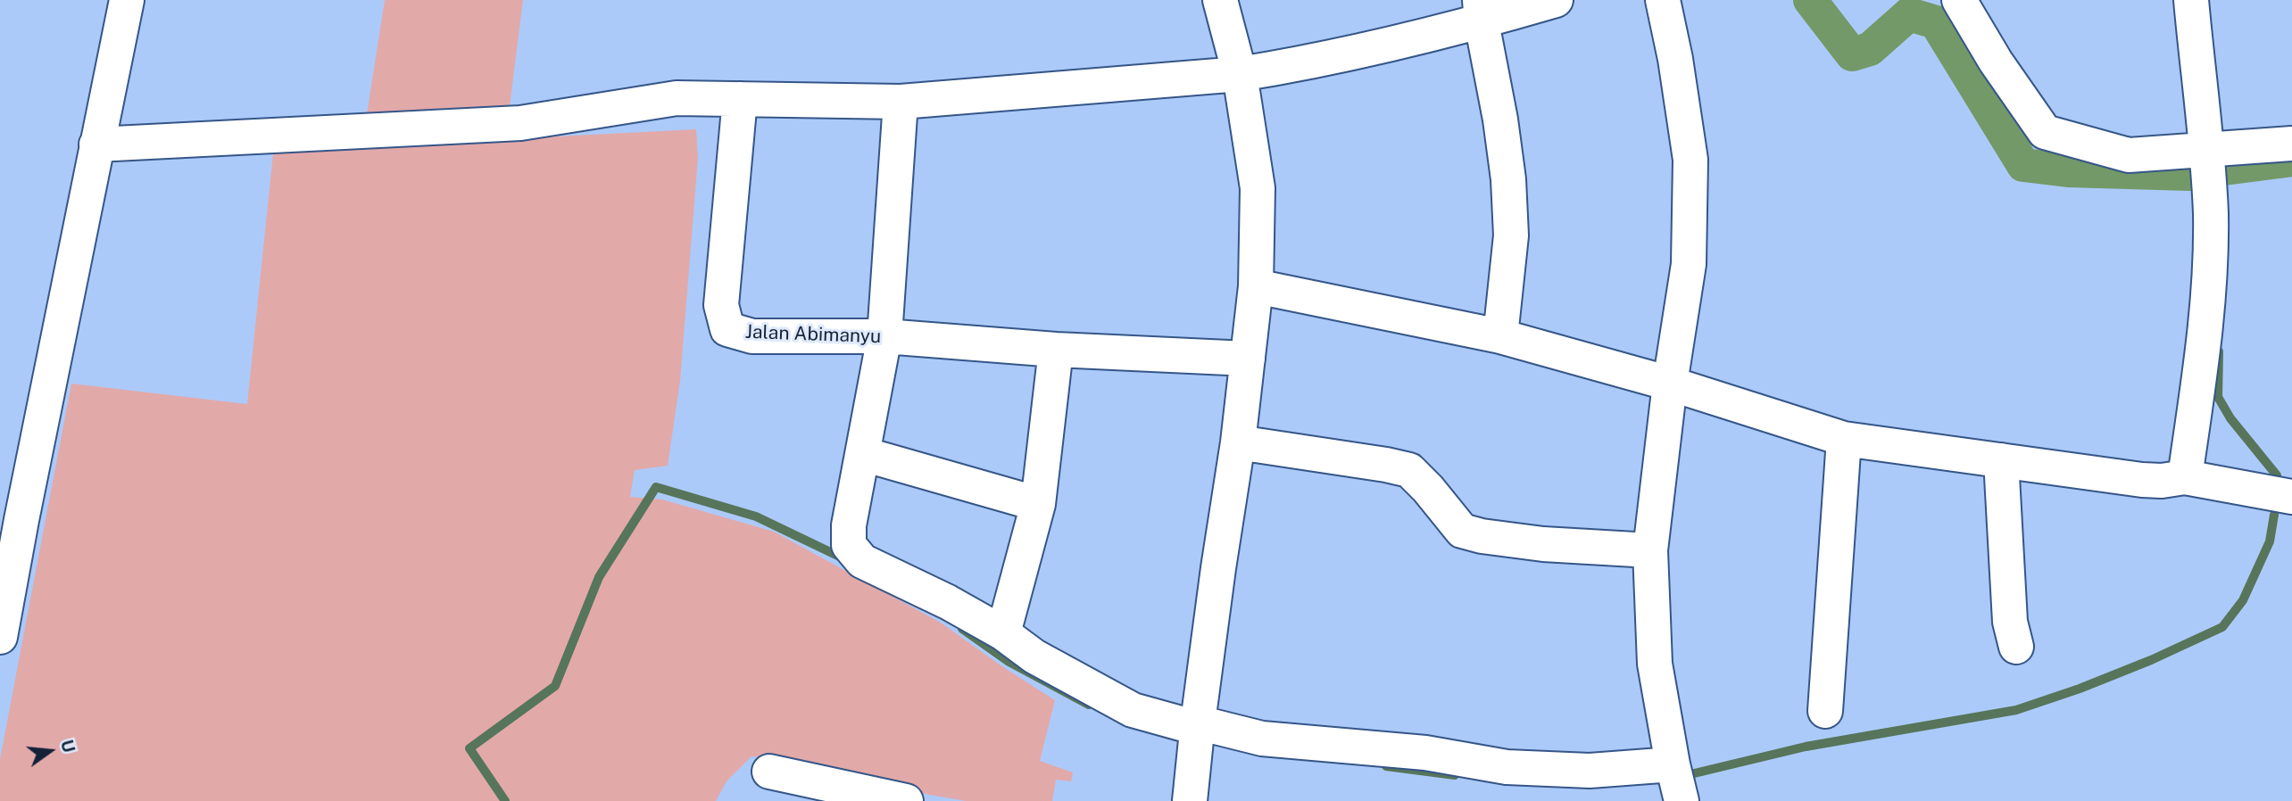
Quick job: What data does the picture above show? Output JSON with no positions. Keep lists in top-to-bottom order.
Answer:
{
  "streets": {
    "street": ["Jalan Abimanyu"]
  },
  "north": "right"
}
